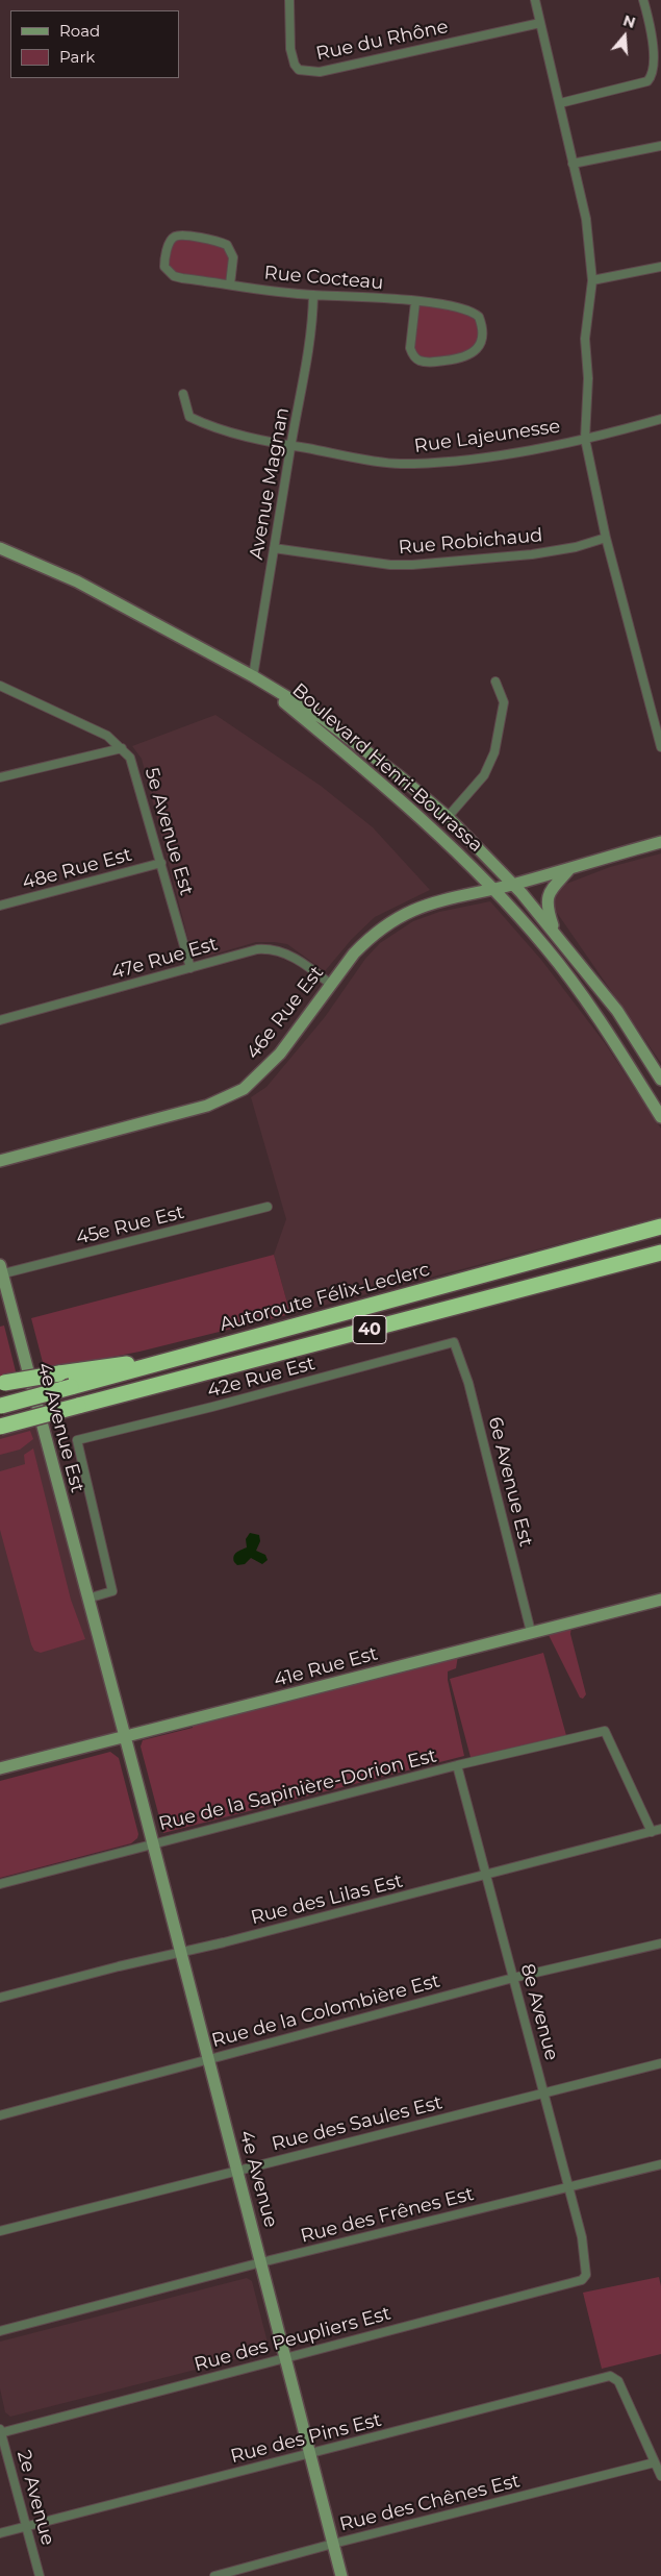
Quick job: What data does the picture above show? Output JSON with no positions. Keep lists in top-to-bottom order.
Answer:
{
  "streets": {
    "highway": ["Autoroute Félix-Leclerc", "40"],
    "street": [
      "Rue du Rhône",
      "Rue Cocteau",
      "Rue Lajeunesse",
      "Avenue Magnan",
      "Rue Robichaud",
      "Boulevard Henri-Bourassa",
      "5e Avenue Est",
      "48e Rue Est",
      "47e Rue Est",
      "46e Rue Est",
      "45e Rue Est",
      "42e Rue Est",
      "4e Avenue Est",
      "6e Avenue Est",
      "41e Rue Est",
      "Rue de la Sapinière-Dorion Est",
      "Rue des Lilas Est",
      "Rue de la Colombière Est",
      "8e Avenue",
      "Rue des Saules Est",
      "4e Avenue",
      "Rue des Frênes Est",
      "Rue des Peupliers Est",
      "Rue des Pins Est",
      "2e Avenue",
      "Rue des Chênes Est"
    ]
  },
  "crossings": [
    ["Rue Cocteau", "Avenue Magnan"],
    ["Rue Lajeunesse", "Avenue Magnan"],
    ["Avenue Magnan", "Rue Robichaud"],
    ["Avenue Magnan", "Boulevard Henri-Bourassa"],
    ["Boulevard Henri-Bourassa", "46e Rue Est"],
    ["5e Avenue Est", "48e Rue Est"],
    ["5e Avenue Est", "47e Rue Est"],
    ["47e Rue Est", "46e Rue Est"],
    ["45e Rue Est", "4e Avenue Est"],
    ["42e Rue Est", "4e Avenue Est"],
    ["42e Rue Est", "6e Avenue Est"],
    ["4e Avenue Est", "41e Rue Est"],
    ["4e Avenue Est", "4e Avenue"],
    ["6e Avenue Est", "41e Rue Est"],
    ["Rue de la Sapinière-Dorion Est", "Rue des Lilas Est"],
    ["Rue de la Sapinière-Dorion Est", "8e Avenue"],
    ["Rue de la Sapinière-Dorion Est", "4e Avenue"],
    ["Rue des Lilas Est", "8e Avenue"],
    ["Rue des Lilas Est", "4e Avenue"],
    ["Rue de la Colombière Est", "8e Avenue"],
    ["Rue de la Colombière Est", "4e Avenue"],
    ["8e Avenue", "Rue des Saules Est"],
    ["8e Avenue", "Rue des Frênes Est"],
    ["8e Avenue", "Rue des Peupliers Est"],
    ["Rue des Saules Est", "4e Avenue"],
    ["4e Avenue", "Rue des Frênes Est"],
    ["4e Avenue", "Rue des Peupliers Est"],
    ["4e Avenue", "Rue des Pins Est"],
    ["4e Avenue", "Rue des Chênes Est"],
    ["Rue des Peupliers Est", "2e Avenue"],
    ["Rue des Pins Est", "2e Avenue"],
    ["Rue des Pins Est", "Rue des Chênes Est"]
  ],
  "legend": ["Road", "Park"],
  "north": "top"
}
